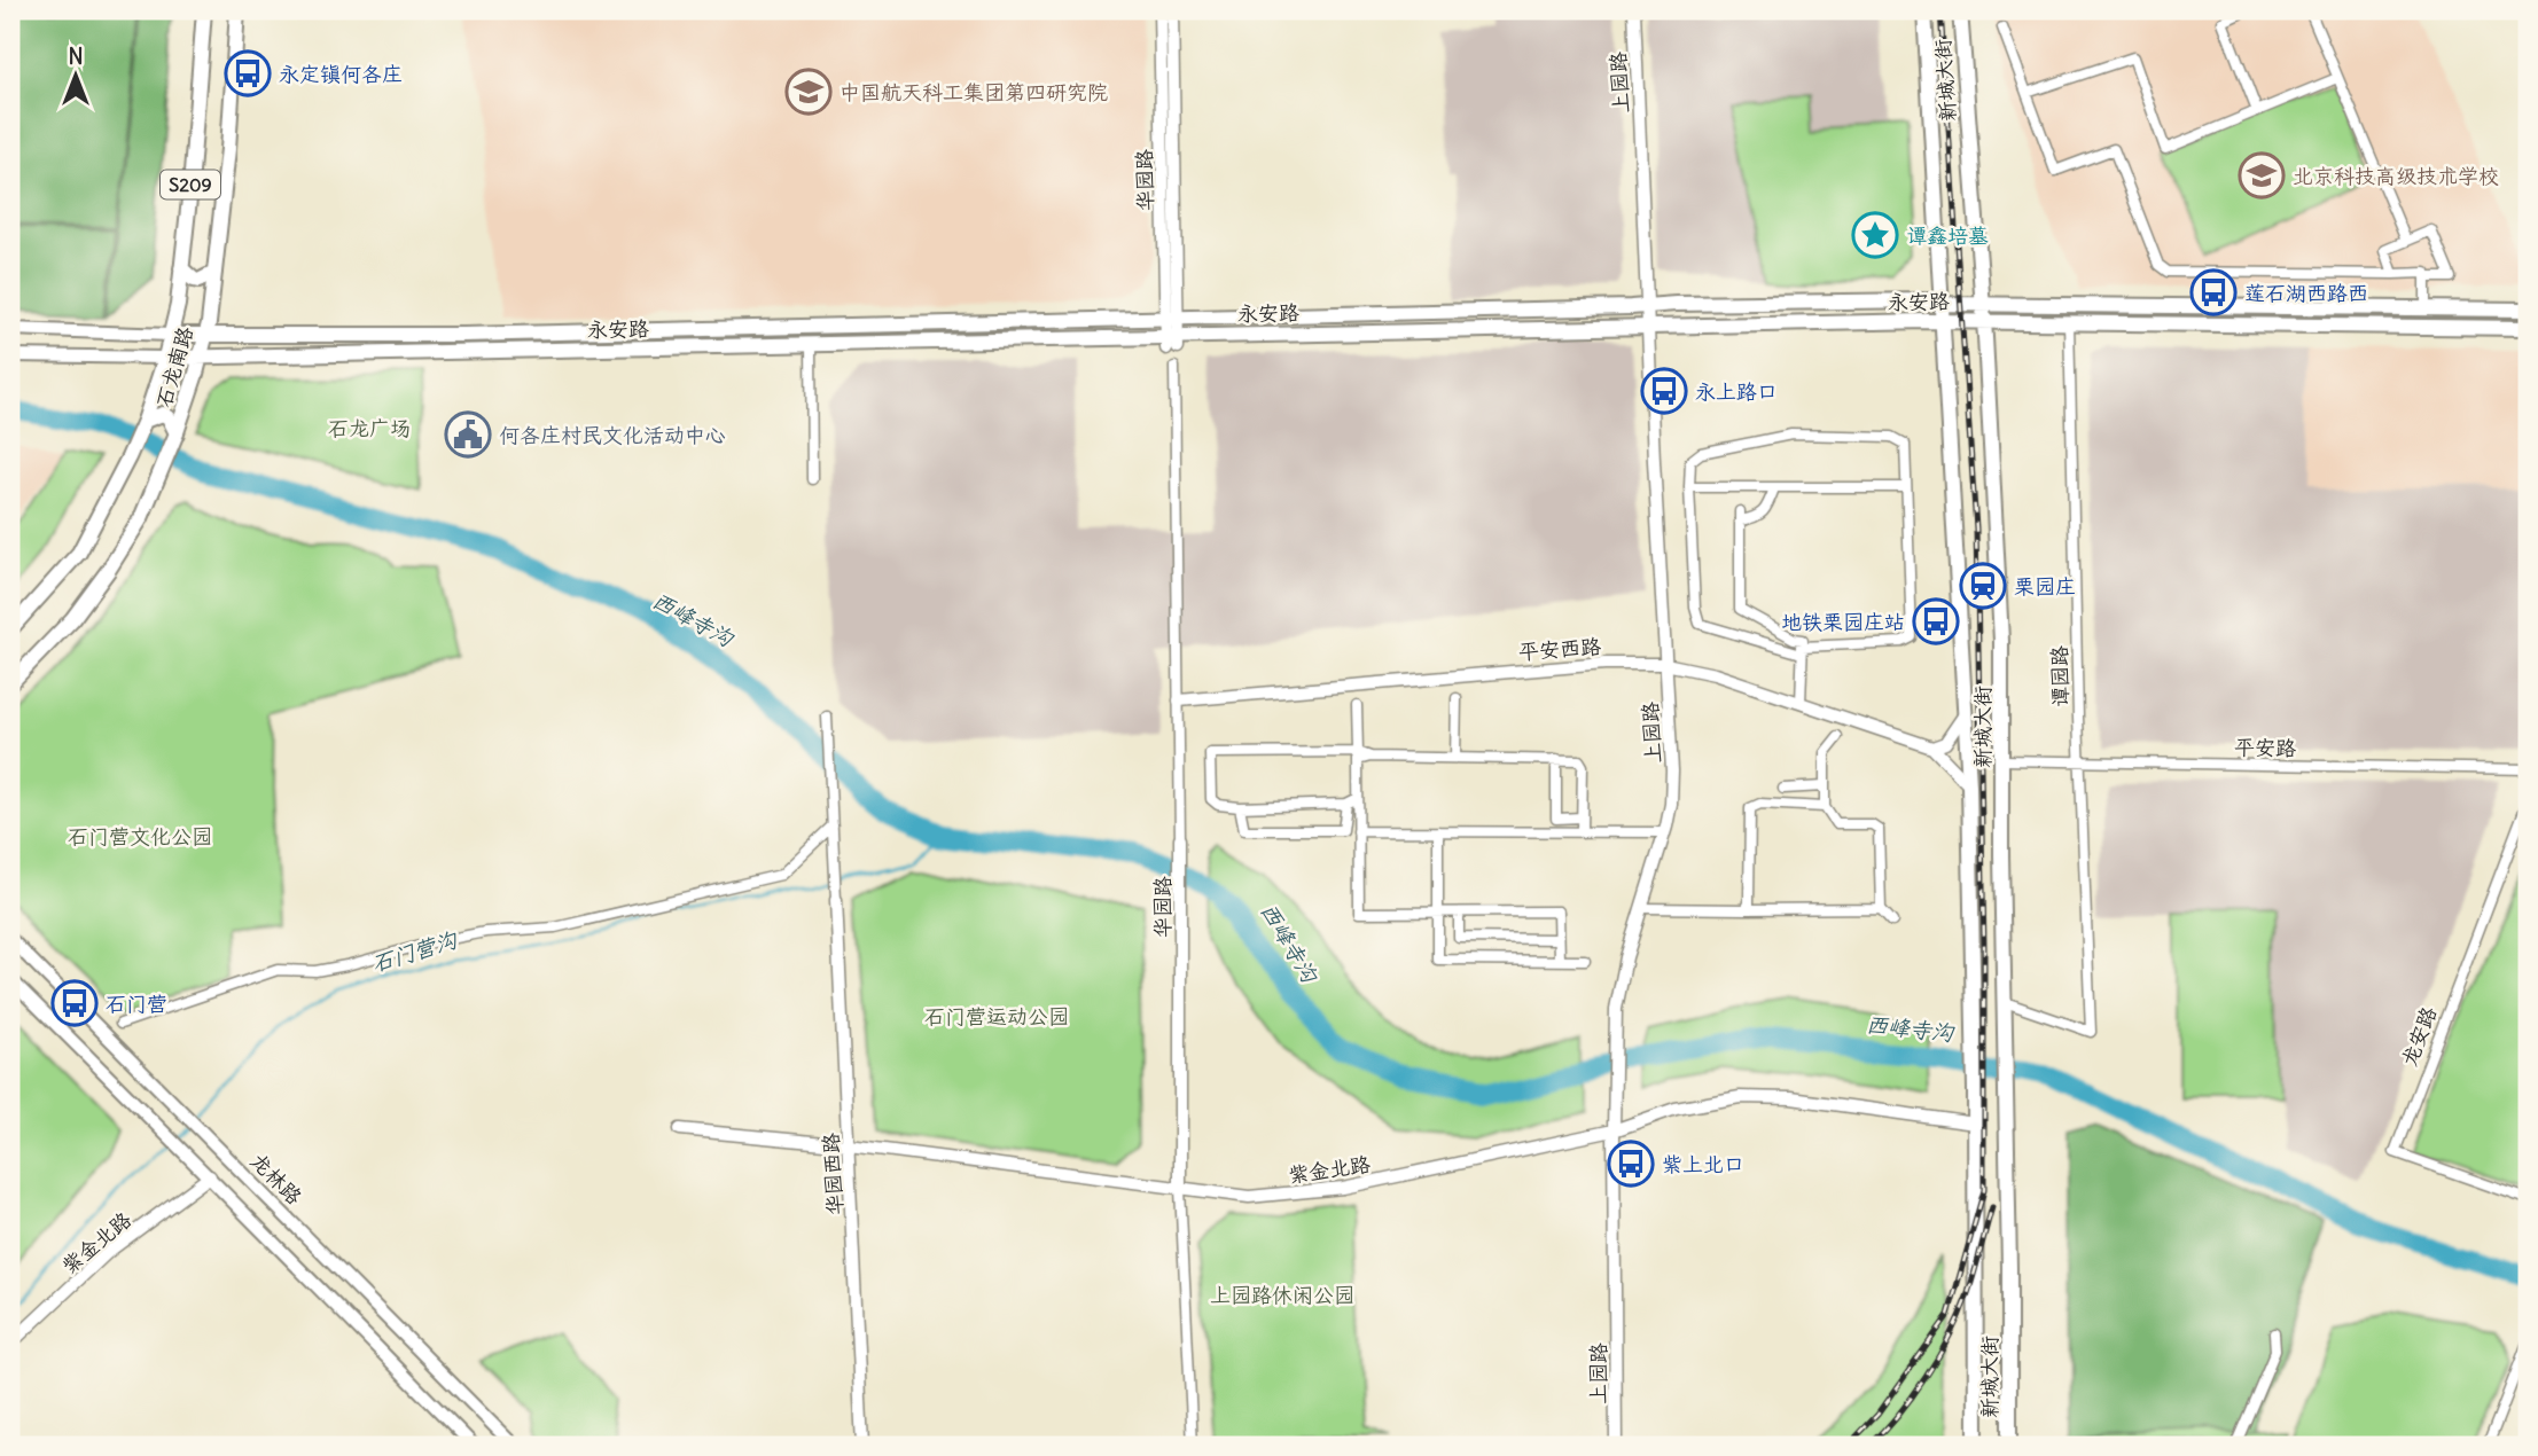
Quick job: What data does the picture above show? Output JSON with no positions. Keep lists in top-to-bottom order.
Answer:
{
  "streets": {
    "main road": [
      "新城大街",
      "S209",
      "永安路",
      "石龙南路",
      "龙林路"
    ],
    "street": [
      "上园路",
      "华园路",
      "平安西路",
      "谭园路",
      "平安路",
      "龙安路",
      "紫金北路",
      "华园西路"
    ]
  },
  "crossings": [
    ["新城大街", "永安路"],
    ["新城大街", "谭园路"],
    ["新城大街", "平安路"],
    ["新城大街", "紫金北路"],
    ["上园路", "永安路"],
    ["上园路", "平安西路"],
    ["上园路", "紫金北路"],
    ["华园路", "永安路"],
    ["华园路", "平安西路"],
    ["华园路", "紫金北路"],
    ["永安路", "石龙南路"],
    ["永安路", "谭园路"],
    ["谭园路", "平安路"],
    ["紫金北路", "华园西路"]
  ],
  "water": ["西峰寺沟", "石门营沟"],
  "parks": [
    "石龙广场",
    "石门营文化公园",
    "石门营运动公园",
    "上园路休闲公园"
  ],
  "places": {
    "bus stop": [
      "永定镇何各庄",
      "莲石湖西路西",
      "永上路口",
      "地铁栗园庄站",
      "石门营",
      "紫上北口"
    ],
    "school or university": ["中国航天科工集团第四研究院", "北京科技高级技术学校"],
    "place": ["谭鑫培墓"],
    "public building": ["何各庄村民文化活动中心"],
    "station": ["栗园庄"]
  },
  "north": "top"
}
